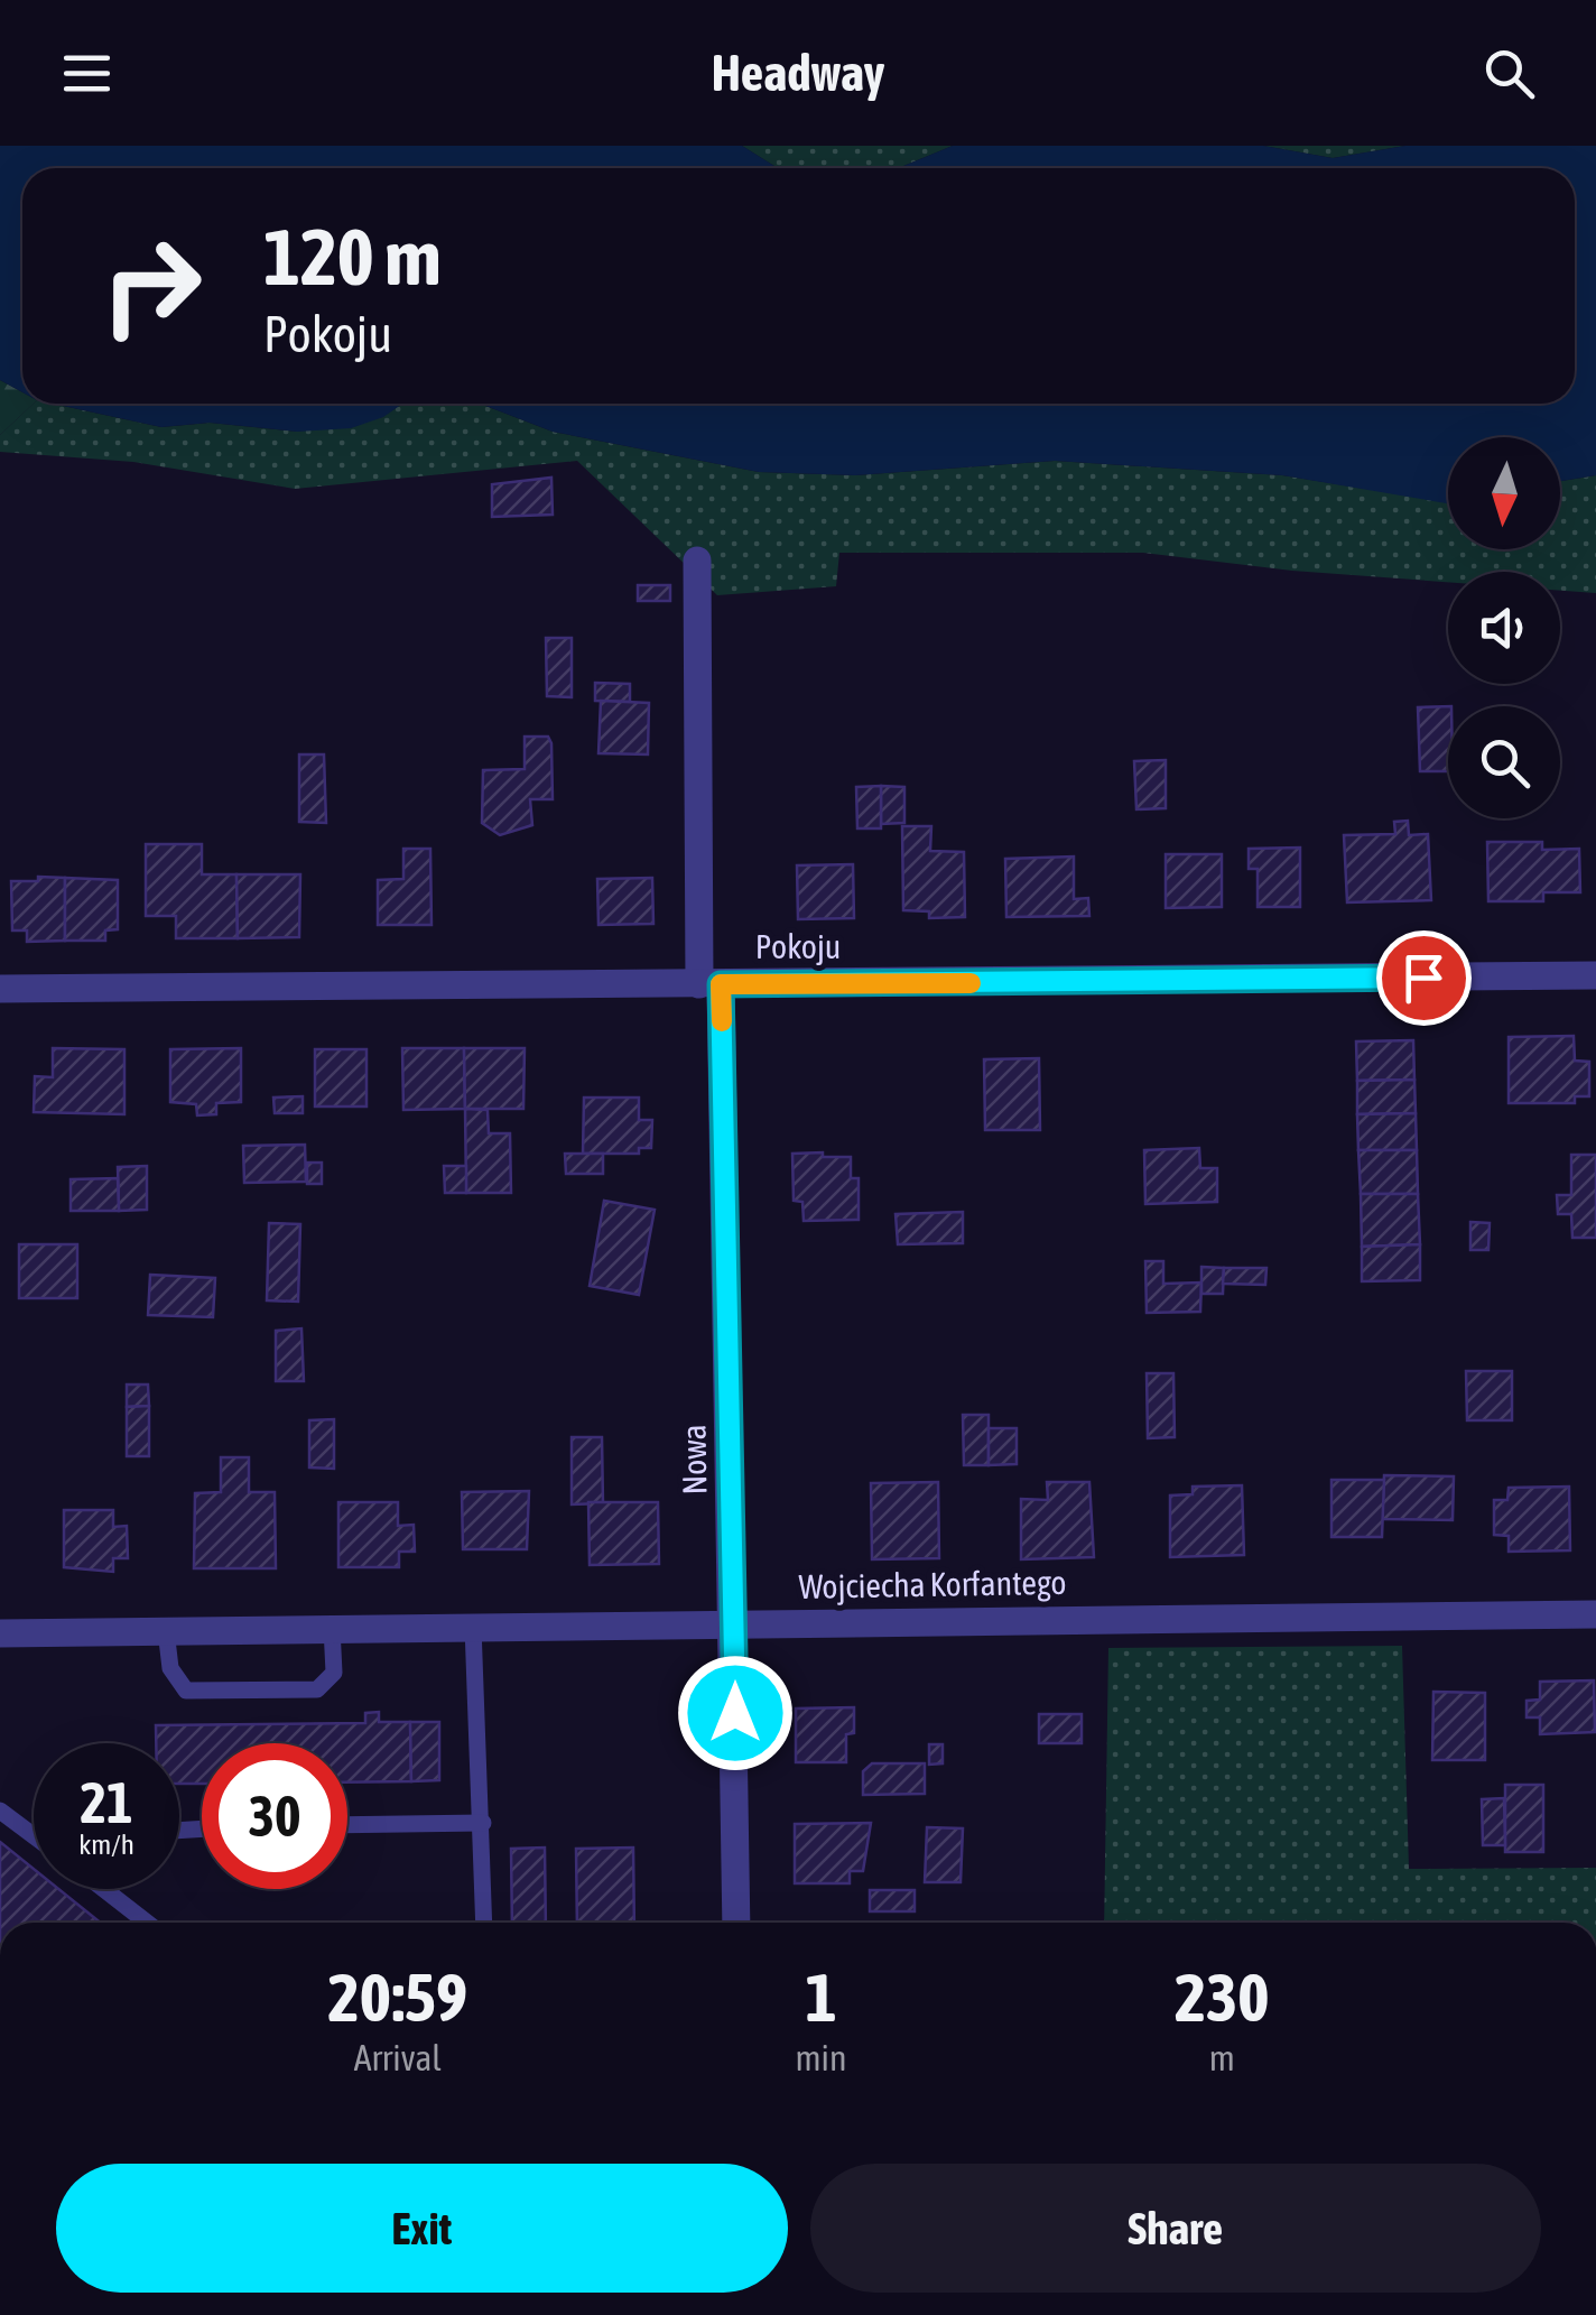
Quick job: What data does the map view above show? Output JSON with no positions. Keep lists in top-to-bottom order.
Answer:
{
  "streets": {
    "street": ["Pokoju", "Nowa", "Wojciecha Korfantego"]
  },
  "crossings": [
    ["Pokoju", "Nowa"],
    ["Nowa", "Wojciecha Korfantego"]
  ],
  "north": "bottom",
  "page": {
    "header": "Headway",
    "turn": ["120 m", "Pokoju"],
    "speed": "21 km/h",
    "limit": "30",
    "eta": [
      "20:59",
      "Arrival",
      "1",
      "min",
      "230",
      "m"
    ],
    "buttons": ["Exit", "Share"]
  }
}
